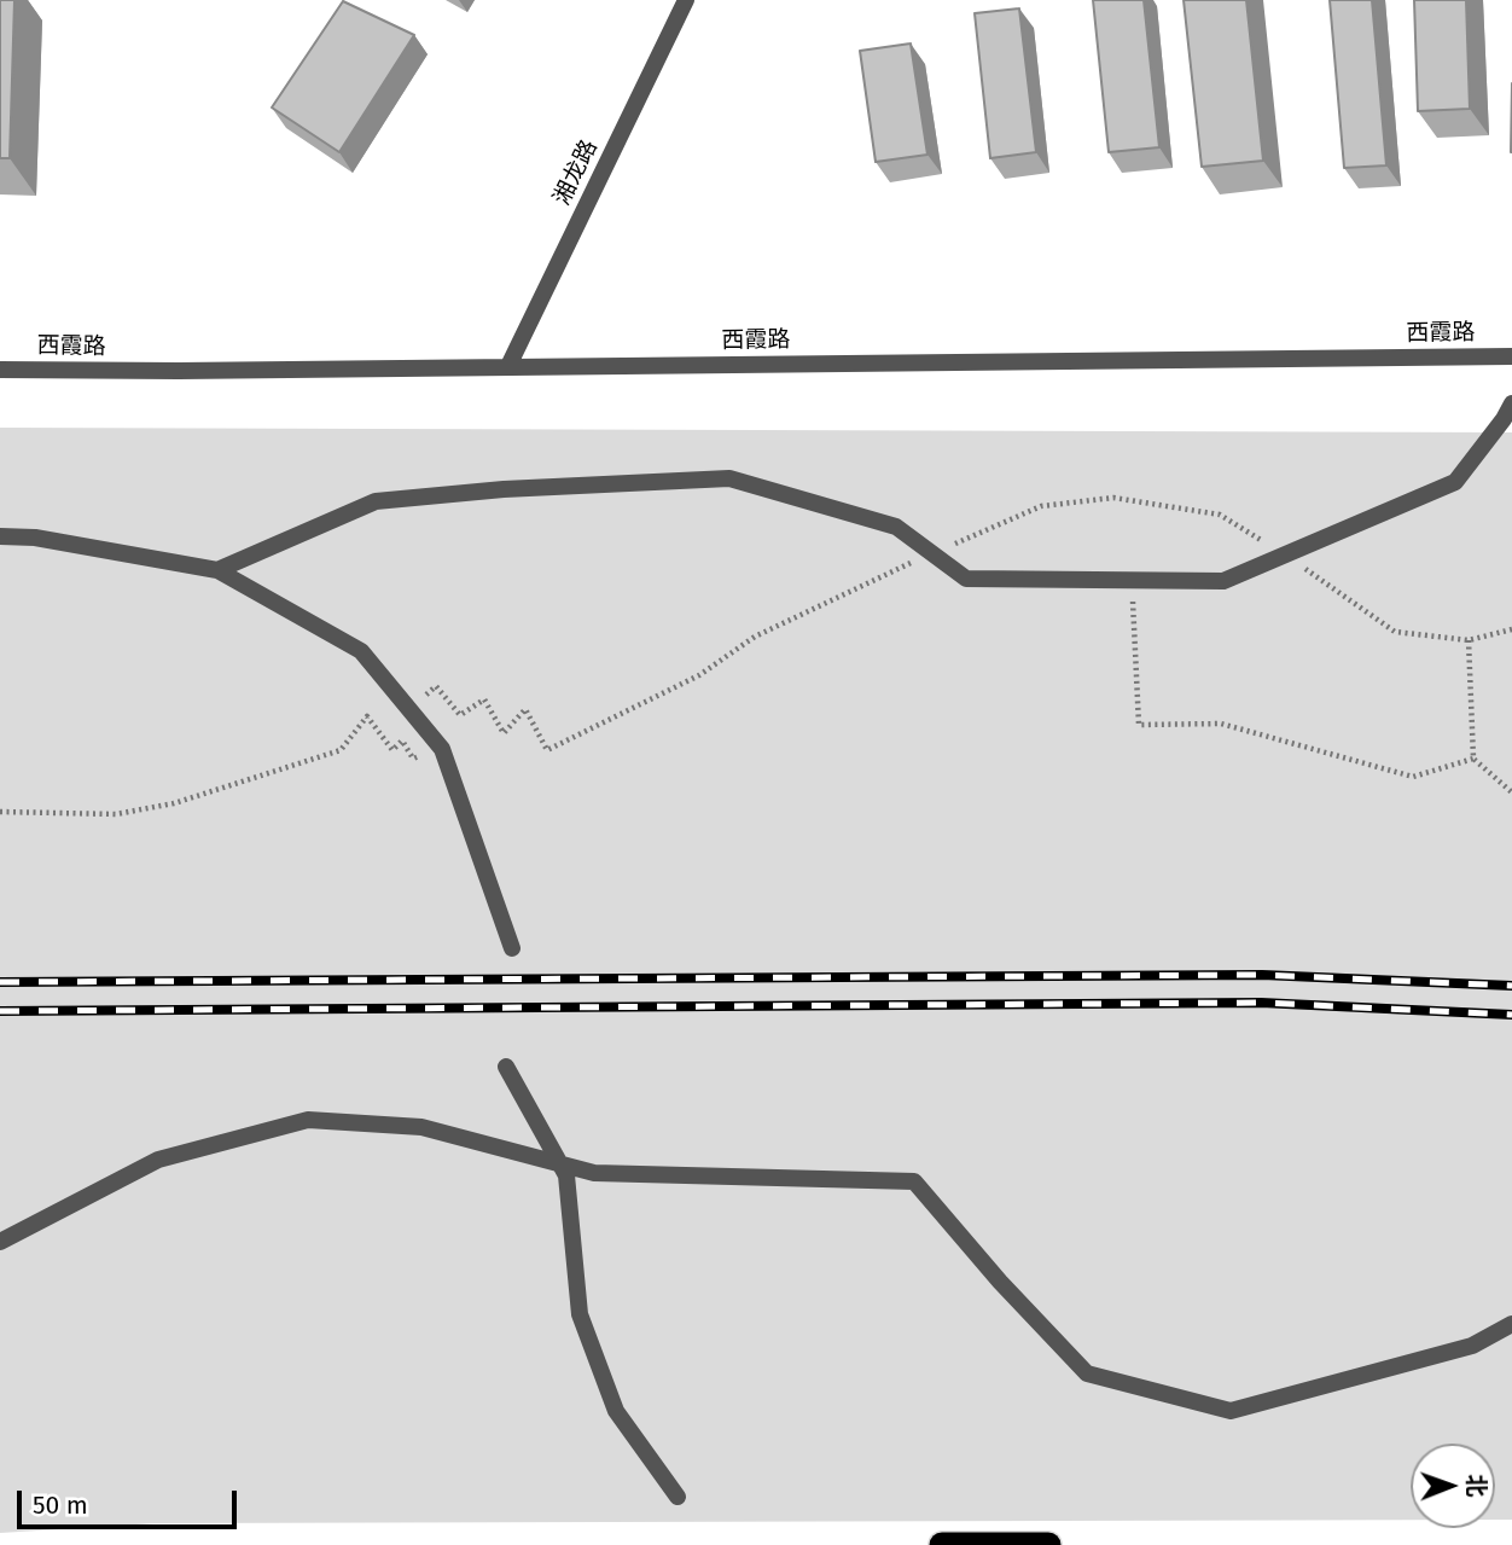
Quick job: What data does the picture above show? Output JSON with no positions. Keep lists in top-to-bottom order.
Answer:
{
  "streets": {
    "street": ["湘龙路", "西霞路"]
  },
  "crossings": [
    ["湘龙路", "西霞路"]
  ],
  "scale_bar": "50 m",
  "north": "right"
}
